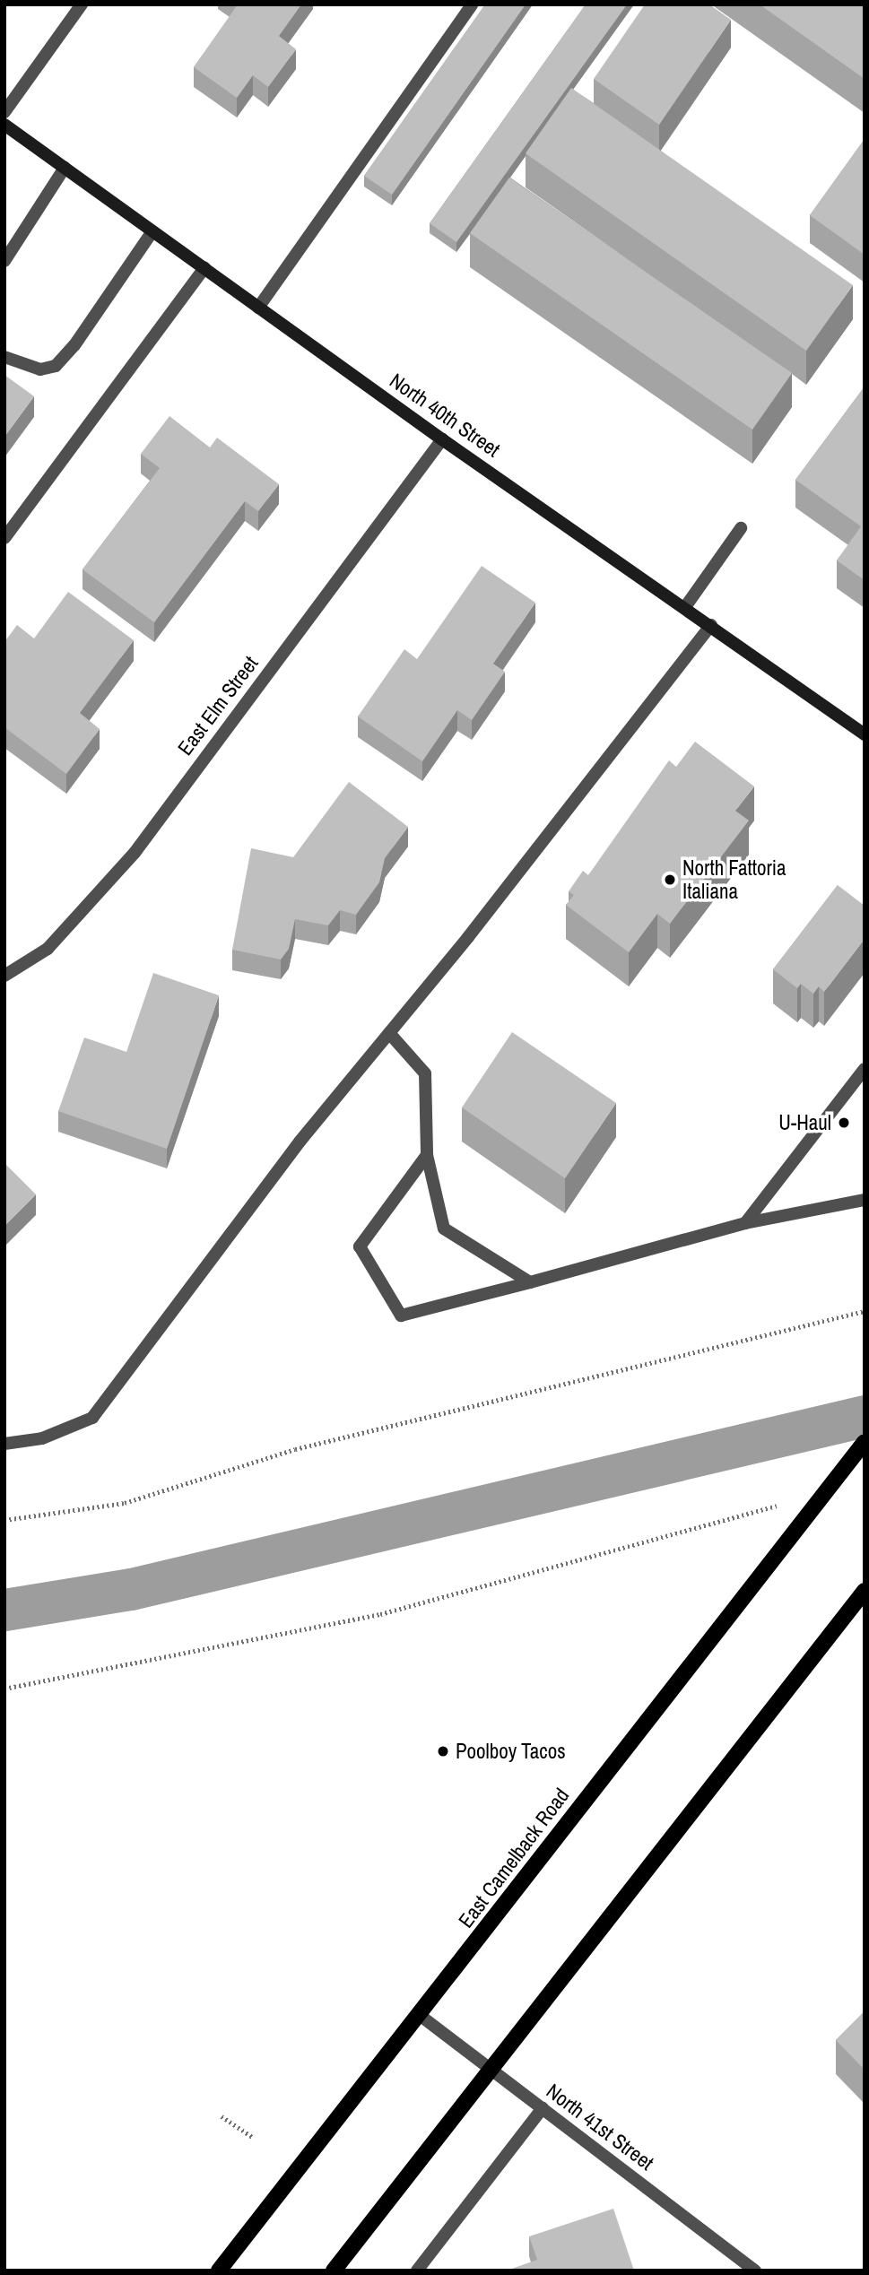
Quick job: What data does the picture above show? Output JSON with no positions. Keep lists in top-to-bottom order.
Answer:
{
  "streets": {
    "main road": ["North 40th Street", "East Camelback Road"],
    "street": ["East Elm Street", "North 41st Street"]
  },
  "crossings": [
    ["North 40th Street", "East Elm Street"],
    ["East Camelback Road", "North 41st Street"]
  ],
  "places": ["North Fattoria Italiana", "U-Haul", "Poolboy Tacos"]
}
